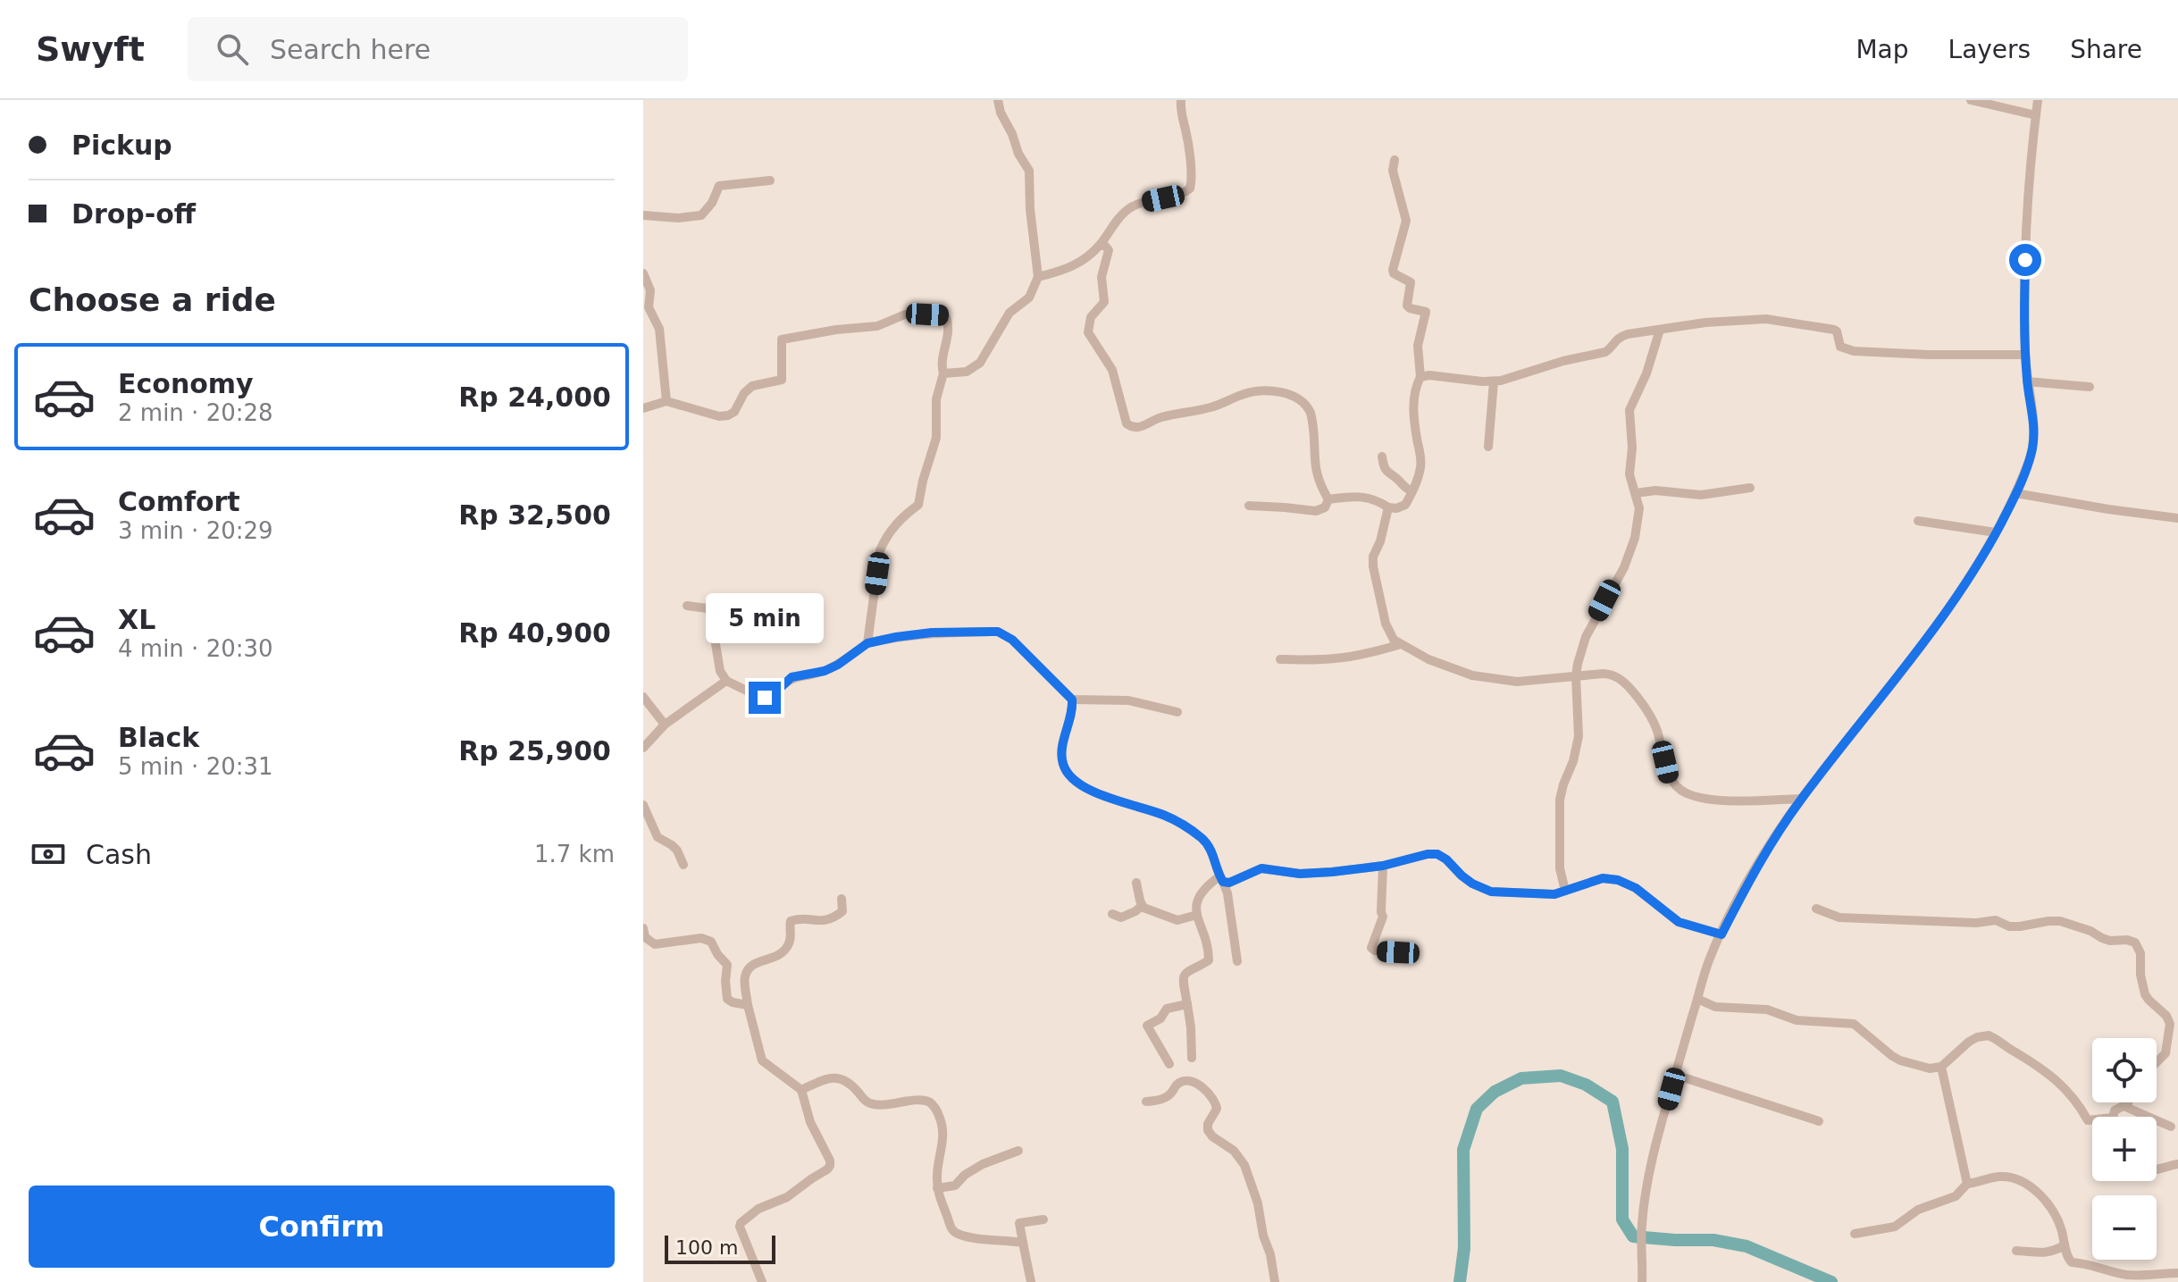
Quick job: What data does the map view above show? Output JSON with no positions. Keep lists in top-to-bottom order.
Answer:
{
  "scale_bar": "100 m",
  "page": {
    "header": "Swyft",
    "search": "Search here",
    "nav": ["Map", "Layers", "Share"],
    "banner": ["Pickup", "Drop-off"],
    "heading": "Choose a ride",
    "list": [
      {
        "name": "Economy",
        "note": "2 min · 20:28",
        "value": "Rp 24,000"
      },
      {
        "name": "Comfort",
        "note": "3 min · 20:29",
        "value": "Rp 32,500"
      },
      {
        "name": "XL",
        "note": "4 min · 20:30",
        "value": "Rp 40,900"
      },
      {
        "name": "Black",
        "note": "5 min · 20:31",
        "value": "Rp 25,900"
      }
    ],
    "bubble": "5 min",
    "pay": ["Cash", "1.7 km"],
    "map_buttons": ["+", "−"],
    "buttons": "Confirm",
    "scale": "100 m"
  }
}
